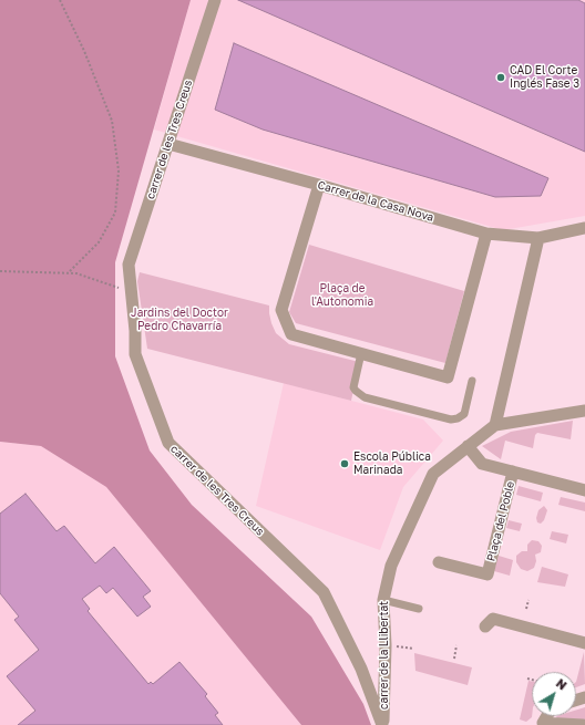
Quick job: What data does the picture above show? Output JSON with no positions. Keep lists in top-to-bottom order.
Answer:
{
  "streets": {
    "street": [
      "carrer de les Tres Creus",
      "Carrer de la Casa Nova",
      "Plaça del Poble",
      "carrer de la Llibertat"
    ]
  },
  "crossings": [
    ["carrer de les Tres Creus", "Carrer de la Casa Nova"],
    ["carrer de les Tres Creus", "carrer de la Llibertat"],
    ["Plaça del Poble", "carrer de la Llibertat"]
  ],
  "parks": ["Plaça de l'Autonomia", "Jardins del Doctor Pedro Chavarría"],
  "places": ["CAD El Corte Inglés Fase 3", "Escola Pública Marinada"],
  "north": "top right"
}
